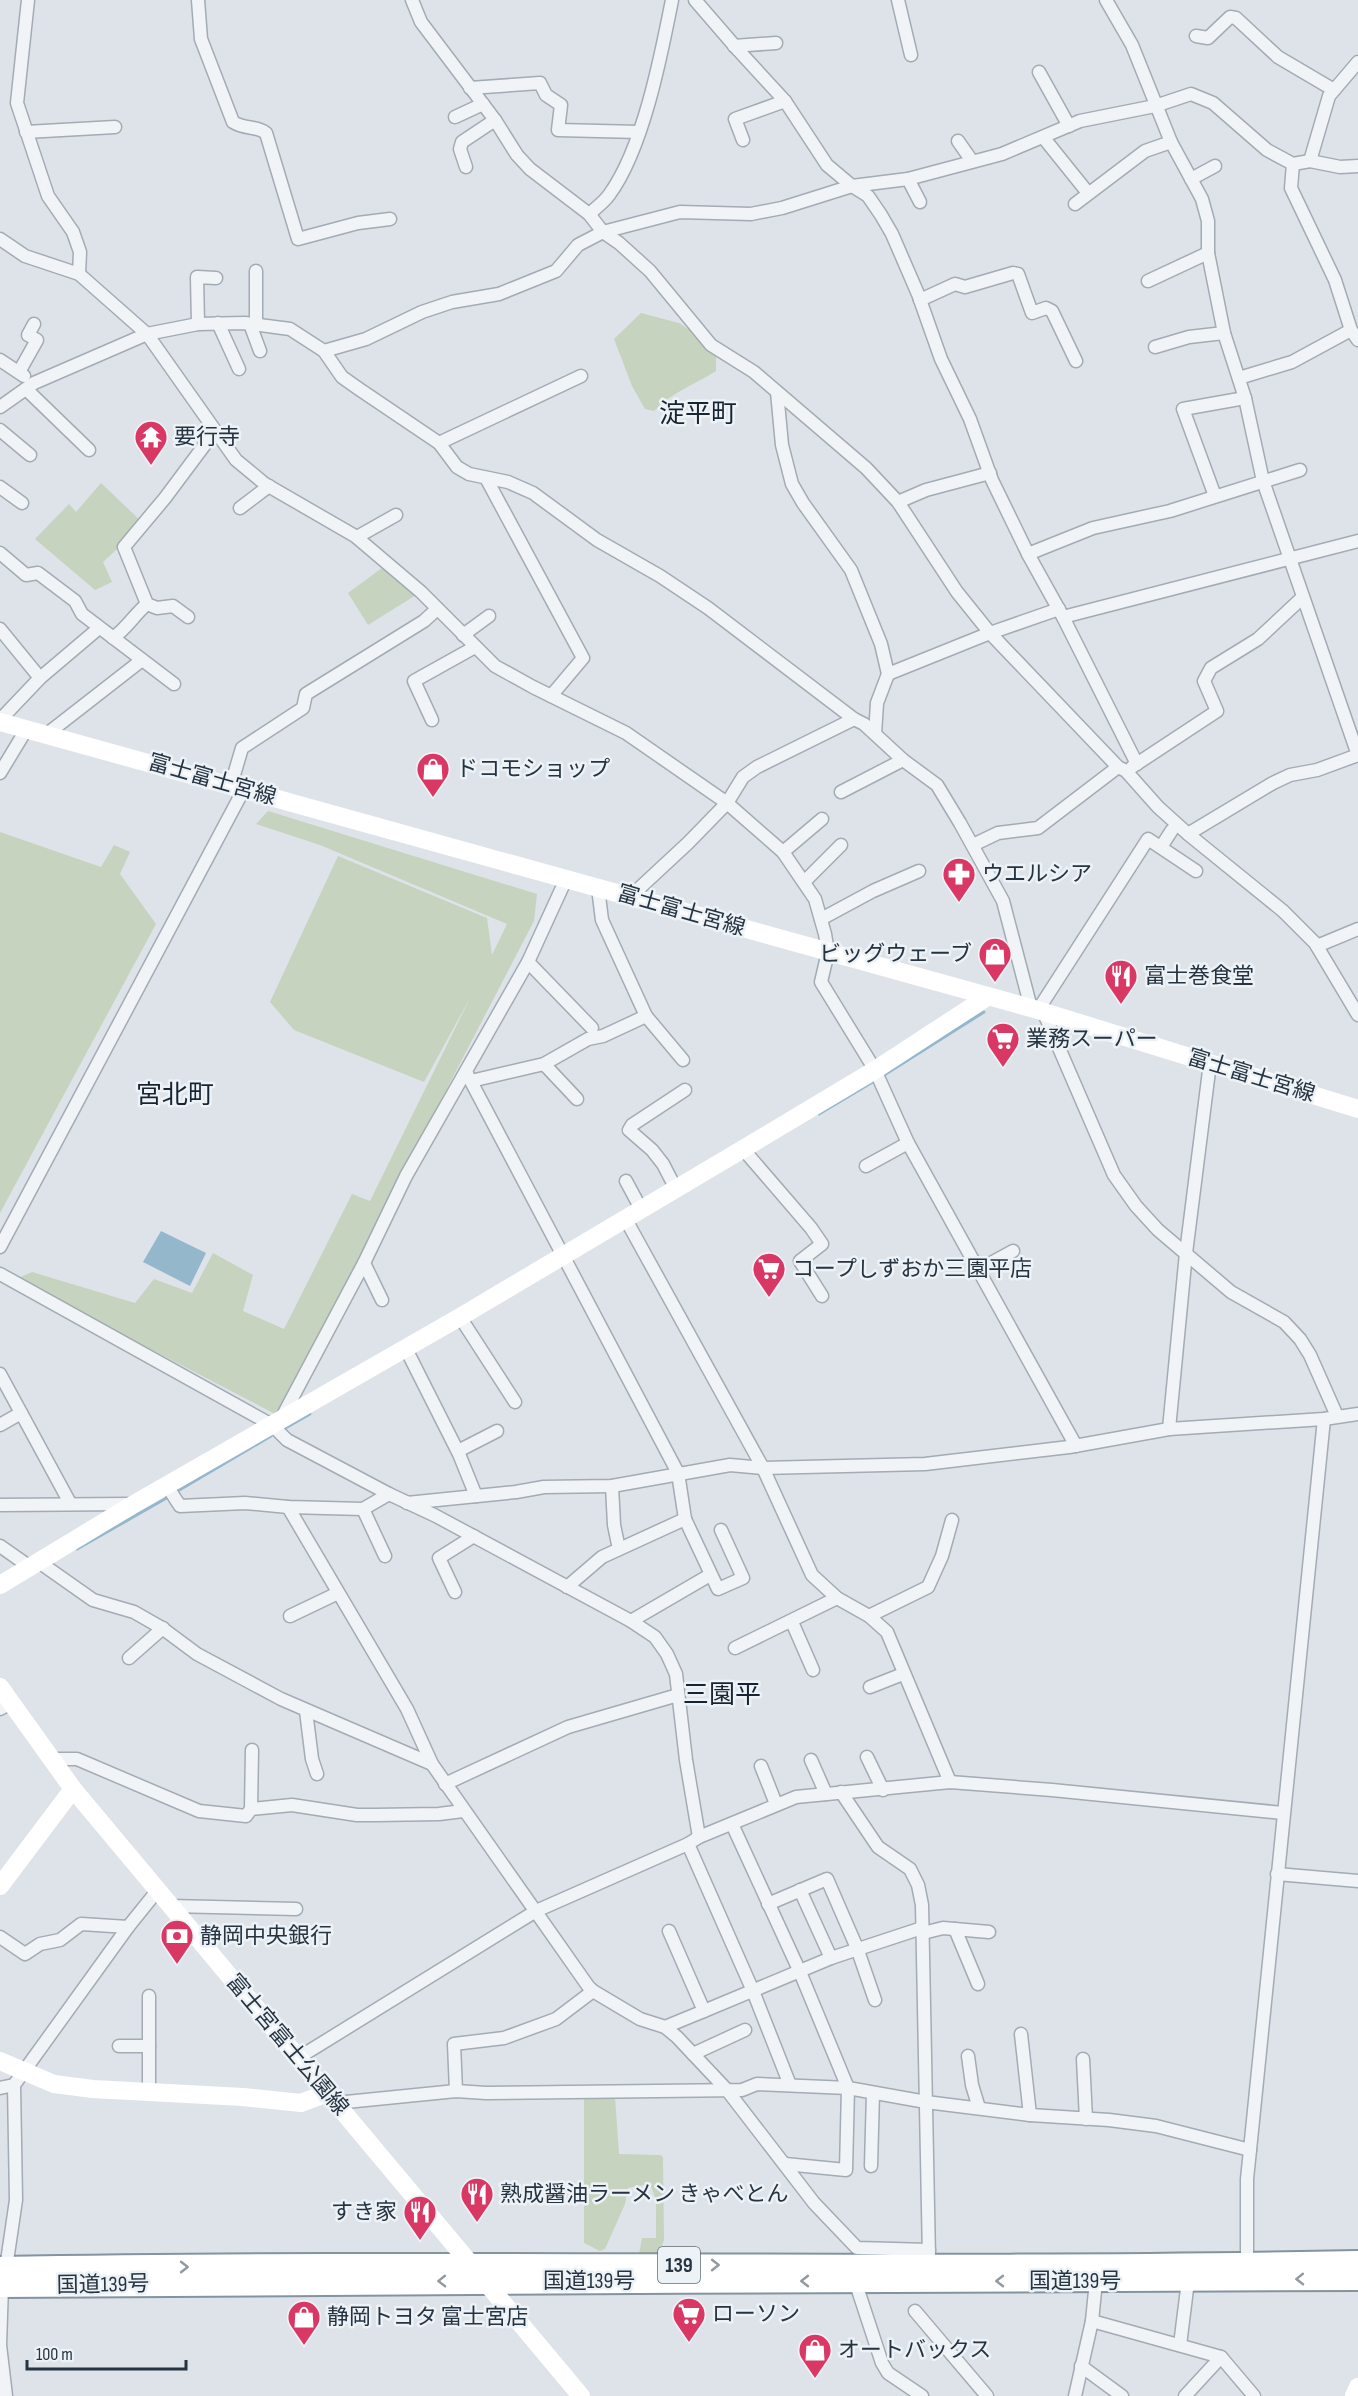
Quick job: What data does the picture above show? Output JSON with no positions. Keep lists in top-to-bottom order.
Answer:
{
  "streets": {
    "highway": ["139", "国道139号"],
    "main road": ["富士富士宮線", "富士宮富士公園線"]
  },
  "crossings": [
    ["富士宮富士公園線", "国道139号"]
  ],
  "districts": ["淀平町", "宮北町", "三園平"],
  "places": {
    "temple": ["要行寺"],
    "shop": [
      "ドコモショップ",
      "ビッグウェーブ",
      "静岡トヨタ 富士宮店",
      "オートバックス"
    ],
    "pharmacy": ["ウエルシア"],
    "restaurant": ["富士巻食堂", "熟成醤油ラーメン きゃべとん", "すき家"],
    "supermarket": ["業務スーパー", "コープしずおか三園平店", "ローソン"],
    "bank": ["静岡中央銀行"]
  },
  "scale_bar": "100 m"
}
